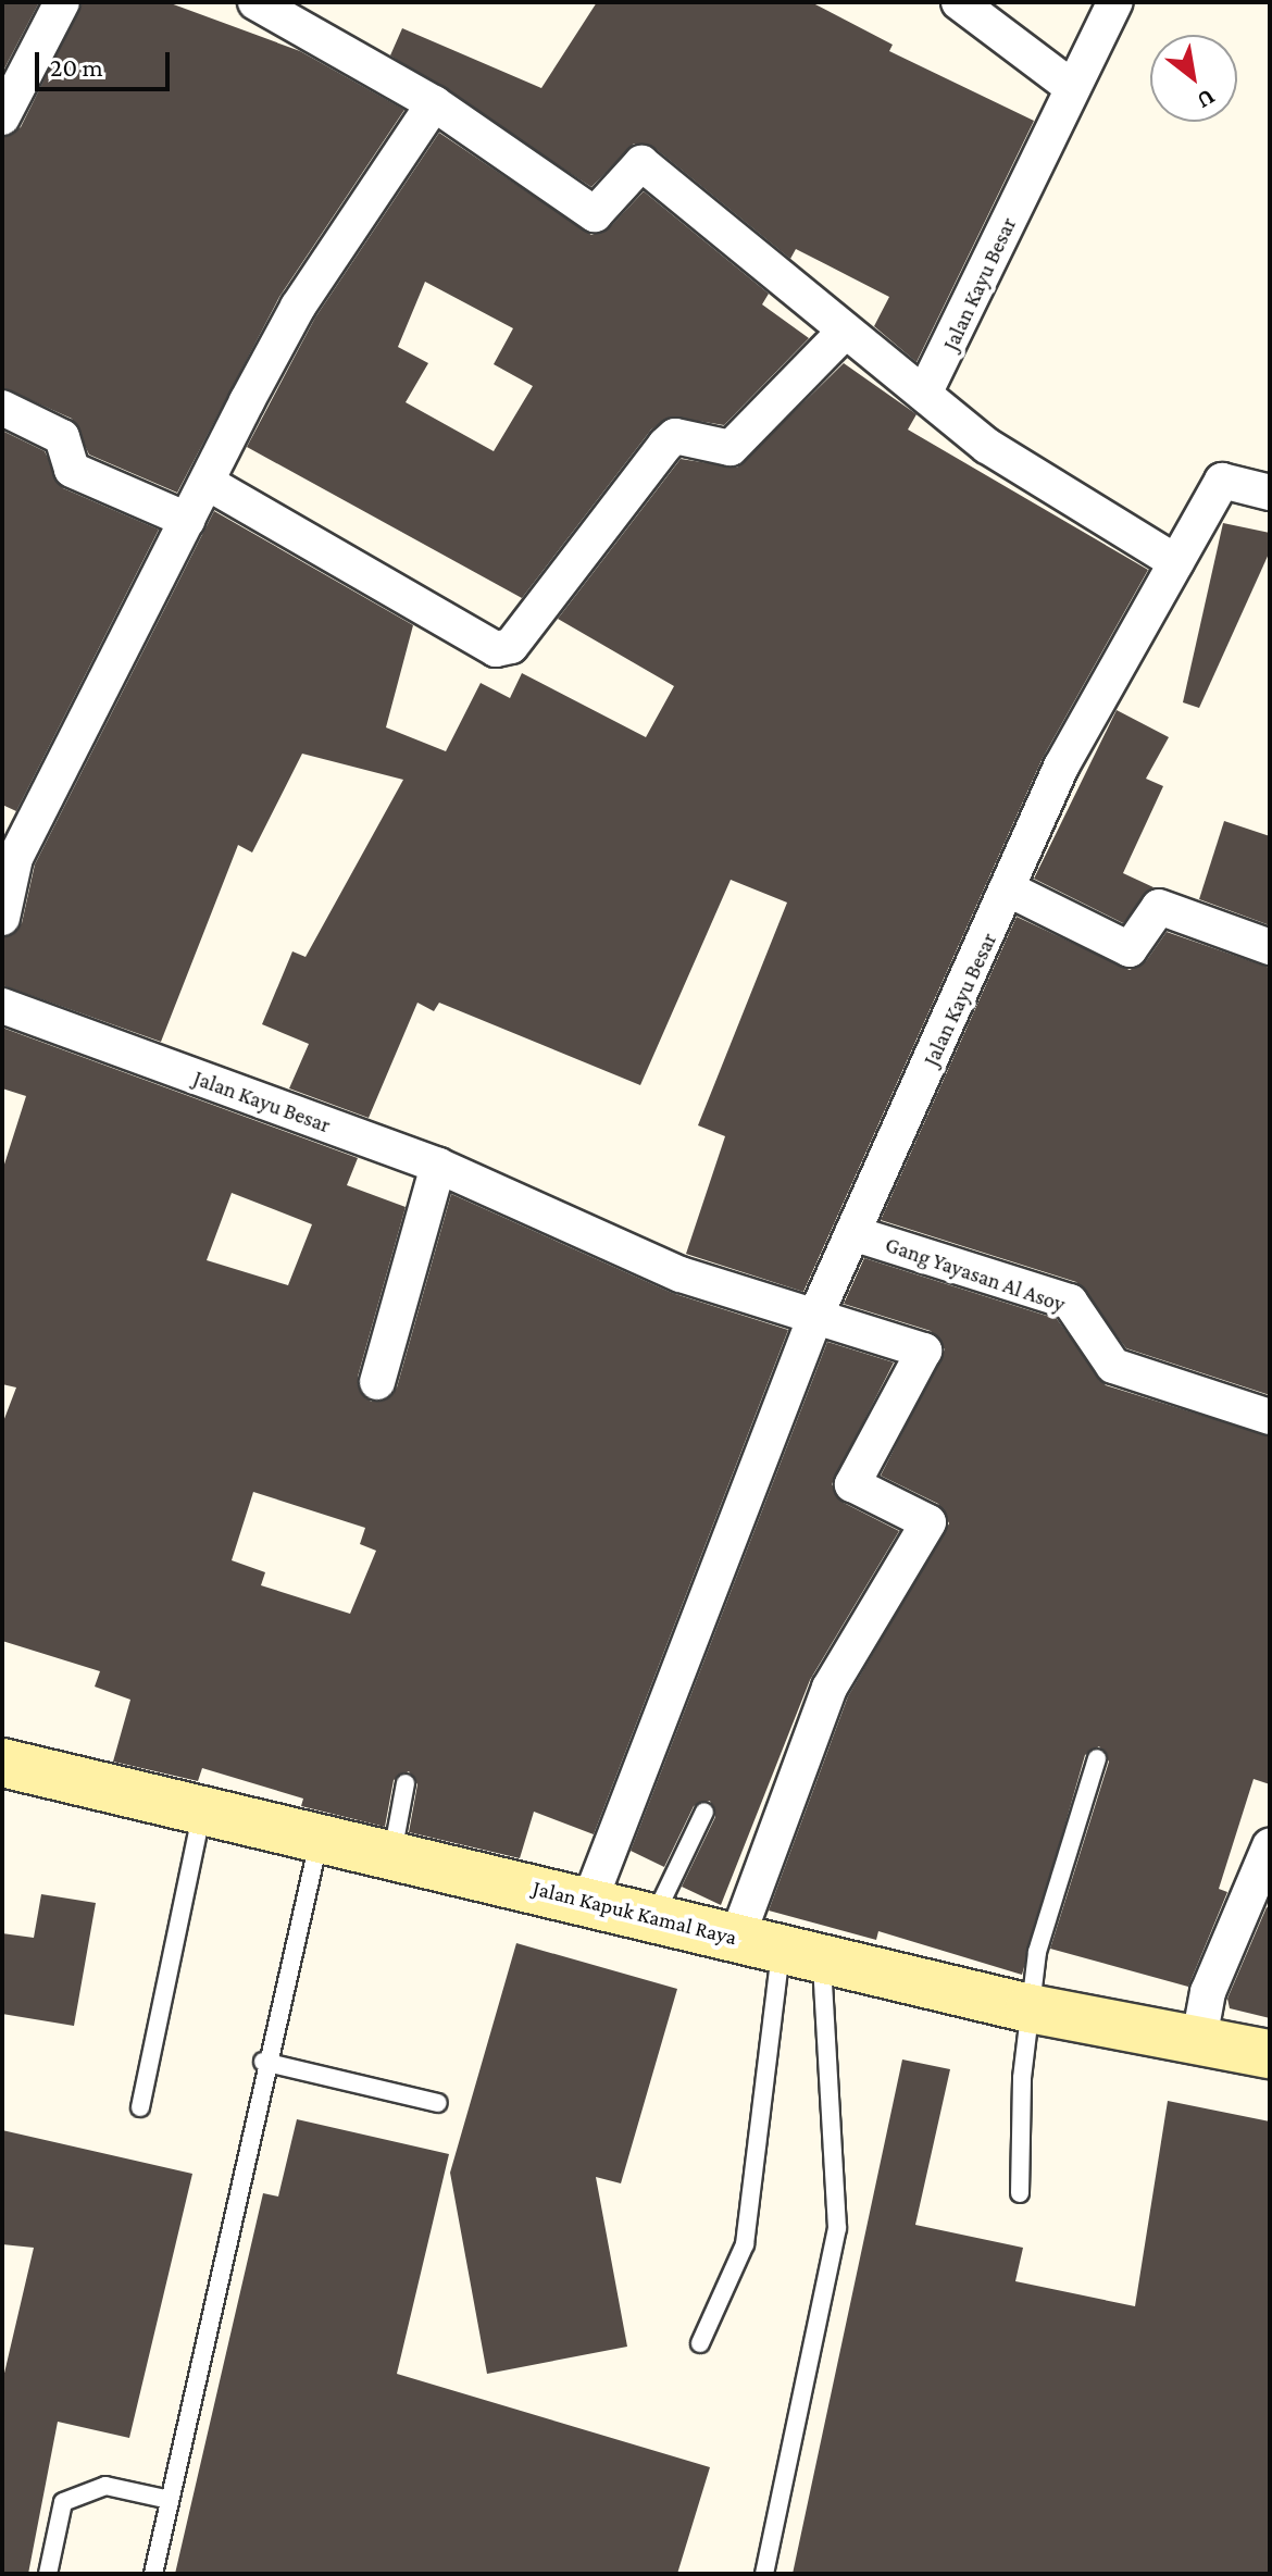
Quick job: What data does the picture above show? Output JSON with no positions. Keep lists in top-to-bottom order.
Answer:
{
  "streets": {
    "main road": ["Jalan Kapuk Kamal Raya"],
    "street": ["Jalan Kayu Besar", "Gang Yayasan Al Asoy"]
  },
  "crossings": [
    ["Jalan Kayu Besar", "Gang Yayasan Al Asoy"]
  ],
  "scale_bar": "20 m",
  "north": "bottom right"
}
